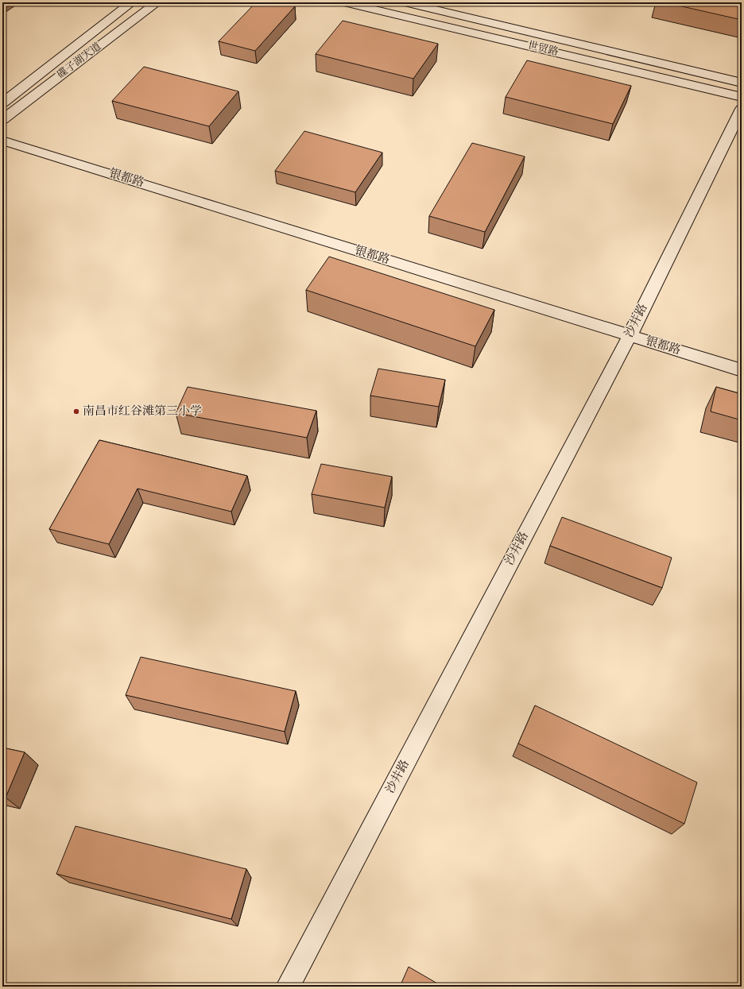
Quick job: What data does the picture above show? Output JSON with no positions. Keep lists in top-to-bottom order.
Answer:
{
  "streets": {
    "street": [
      "世贸路",
      "碟子湖大道",
      "银都路",
      "沙井路"
    ]
  },
  "crossings": [
    ["银都路", "沙井路"]
  ],
  "places": ["南昌市红谷滩第三小学"]
}
